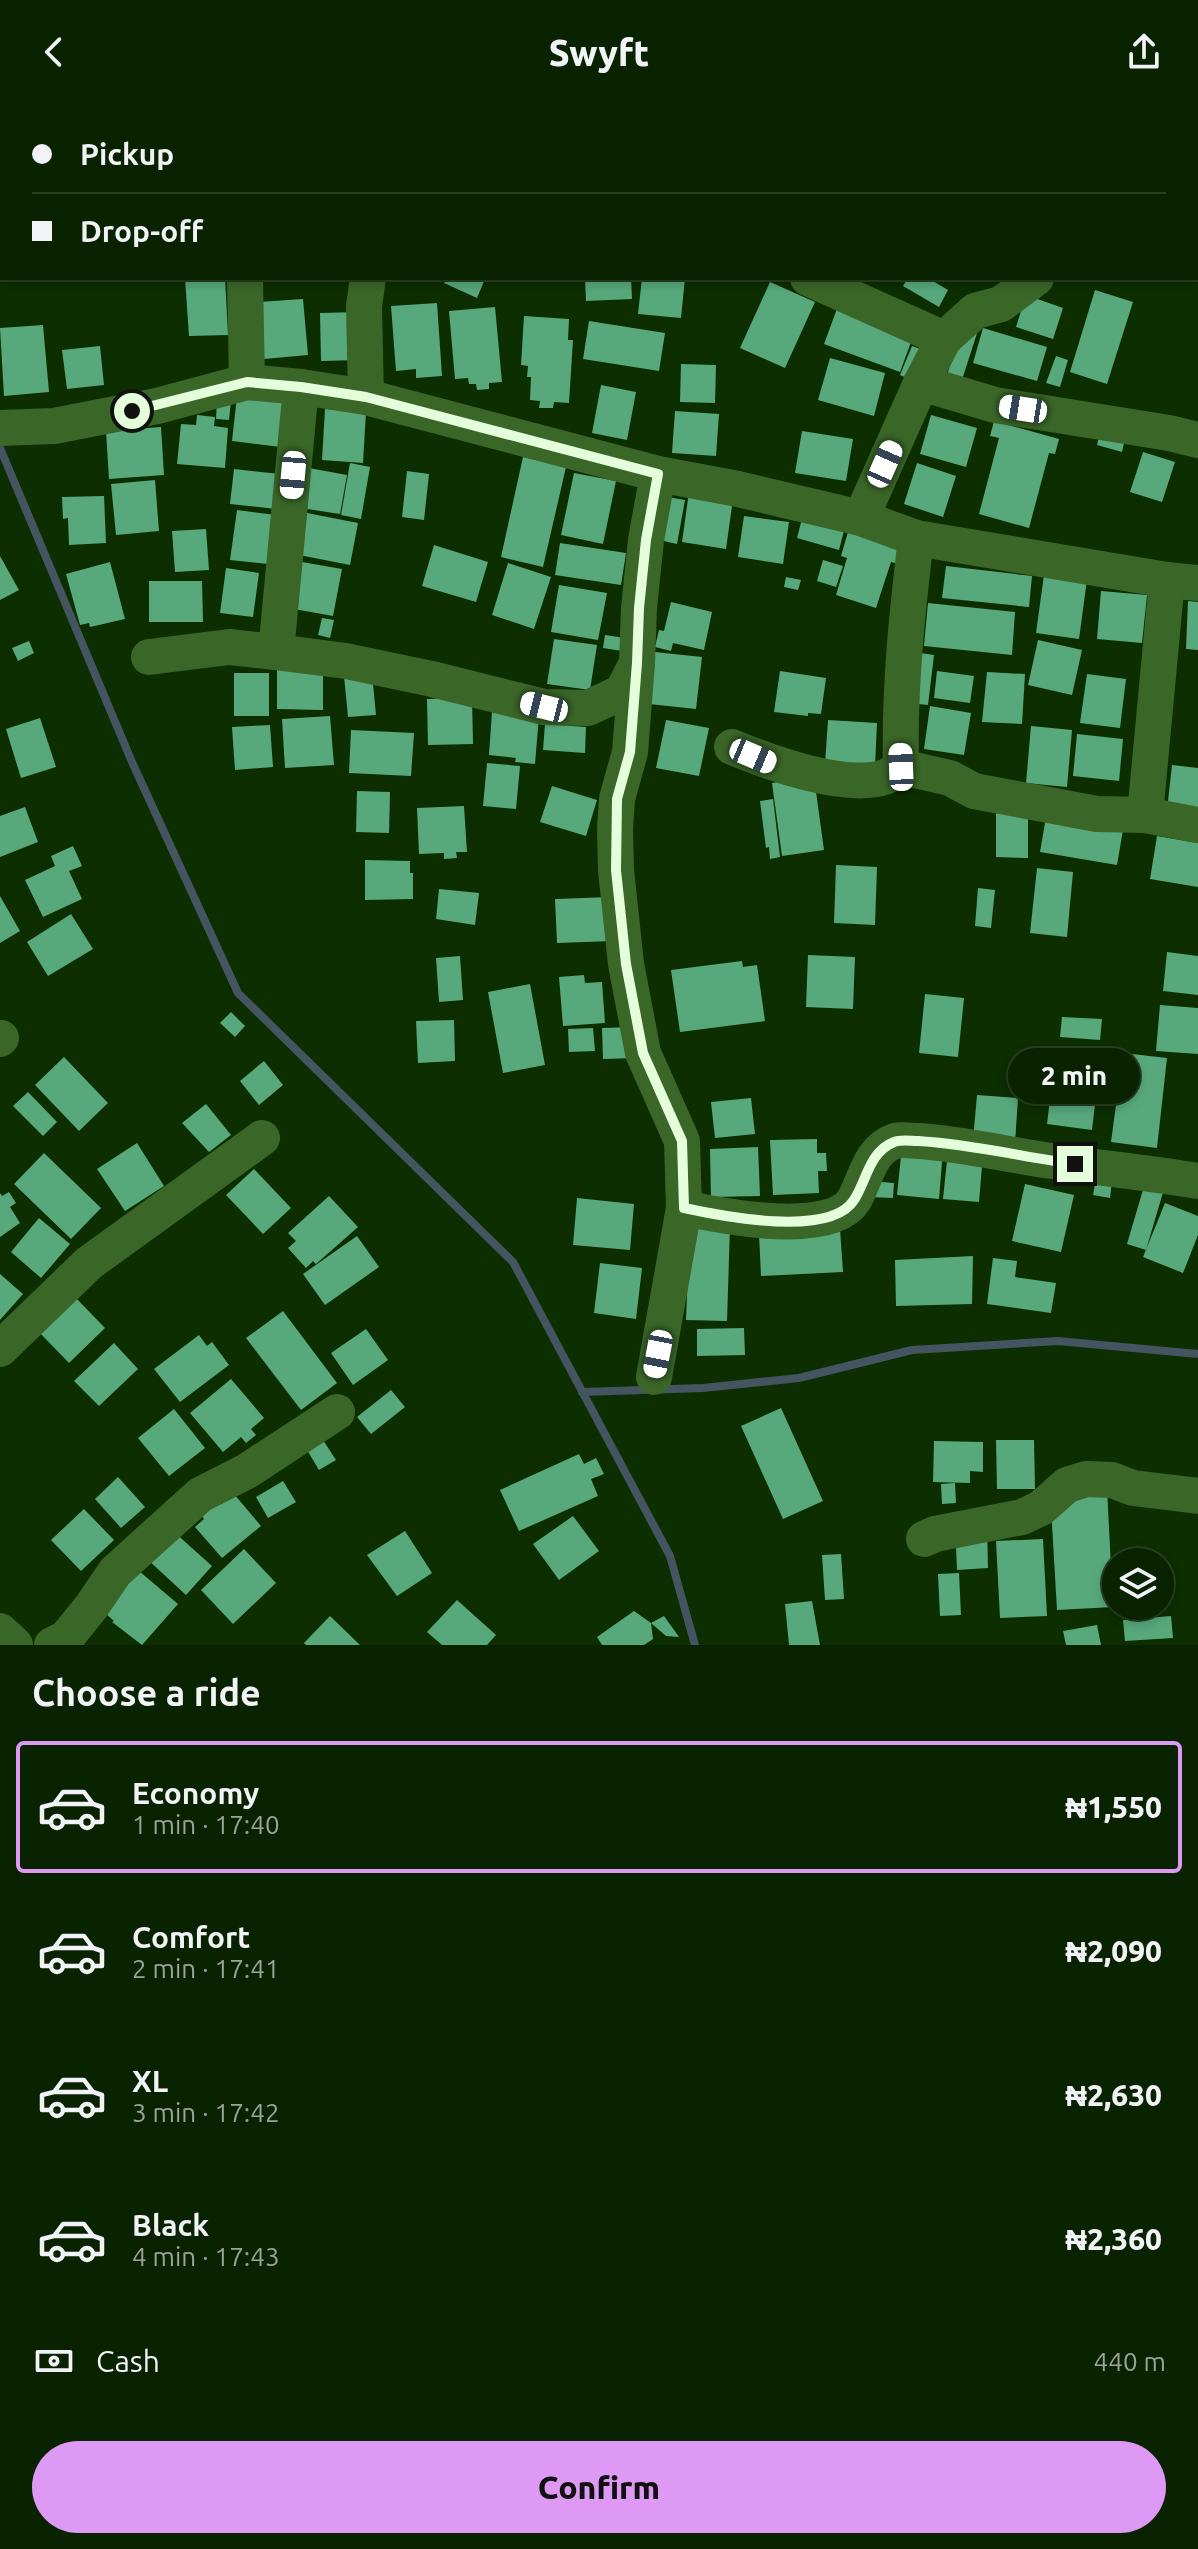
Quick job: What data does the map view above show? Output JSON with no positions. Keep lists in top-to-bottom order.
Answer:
{
  "page": {
    "header": "Swyft",
    "banner": ["Pickup", "Drop-off"],
    "bubble": "2 min",
    "heading": "Choose a ride",
    "list": [
      {
        "name": "Economy",
        "note": "1 min · 17:40",
        "value": "₦1,550"
      },
      {
        "name": "Comfort",
        "note": "2 min · 17:41",
        "value": "₦2,090"
      },
      {
        "name": "XL",
        "note": "3 min · 17:42",
        "value": "₦2,630"
      },
      {
        "name": "Black",
        "note": "4 min · 17:43",
        "value": "₦2,360"
      }
    ],
    "pay": ["Cash", "440 m"],
    "buttons": "Confirm"
  }
}
